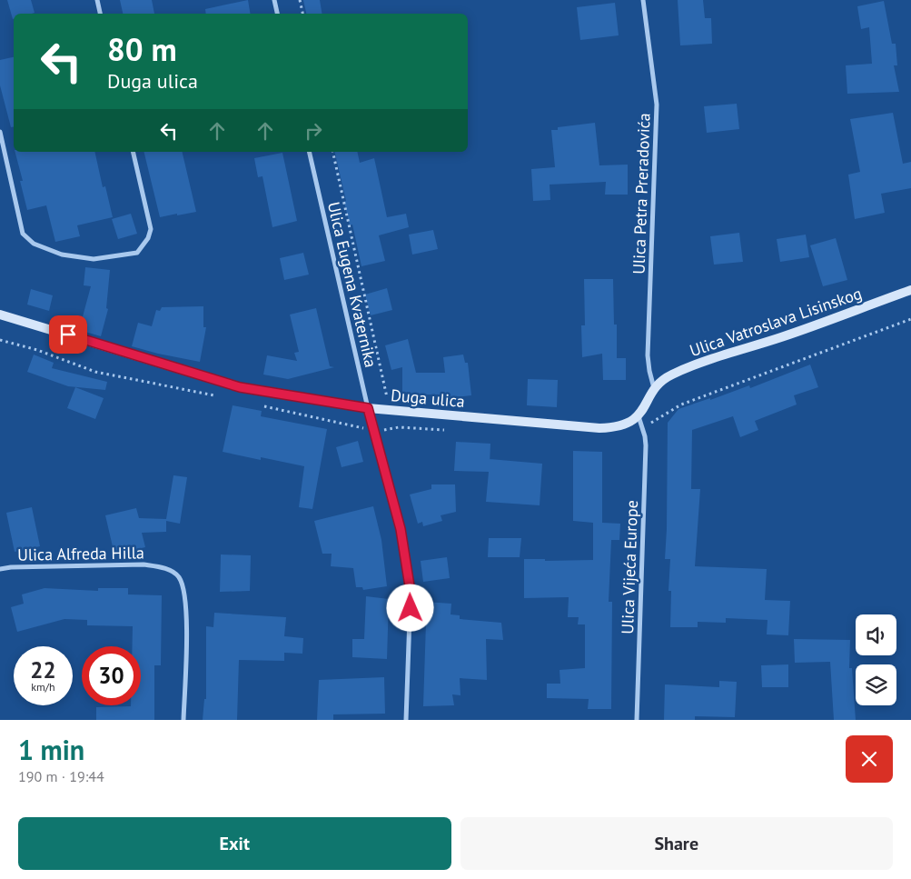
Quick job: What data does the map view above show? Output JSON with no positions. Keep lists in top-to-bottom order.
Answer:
{
  "streets": {
    "main road": ["Ulica Vatroslava Lisinskog", "Duga ulica"],
    "street": [
      "Ulica Petra Preradovića",
      "Ulica Eugena Kvaternika",
      "Ulica Alfreda Hilla",
      "Ulica Vijeća Europe"
    ]
  },
  "crossings": [
    ["Ulica Petra Preradovića", "Ulica Vatroslava Lisinskog"],
    ["Ulica Eugena Kvaternika", "Duga ulica"],
    ["Duga ulica", "Ulica Vijeća Europe"]
  ],
  "page": {
    "turn": ["80 m", "Duga ulica"],
    "speed": "22 km/h",
    "limit": "30",
    "heading": ["1 min", "190 m · 19:44"],
    "buttons": ["Exit", "Share"]
  }
}
